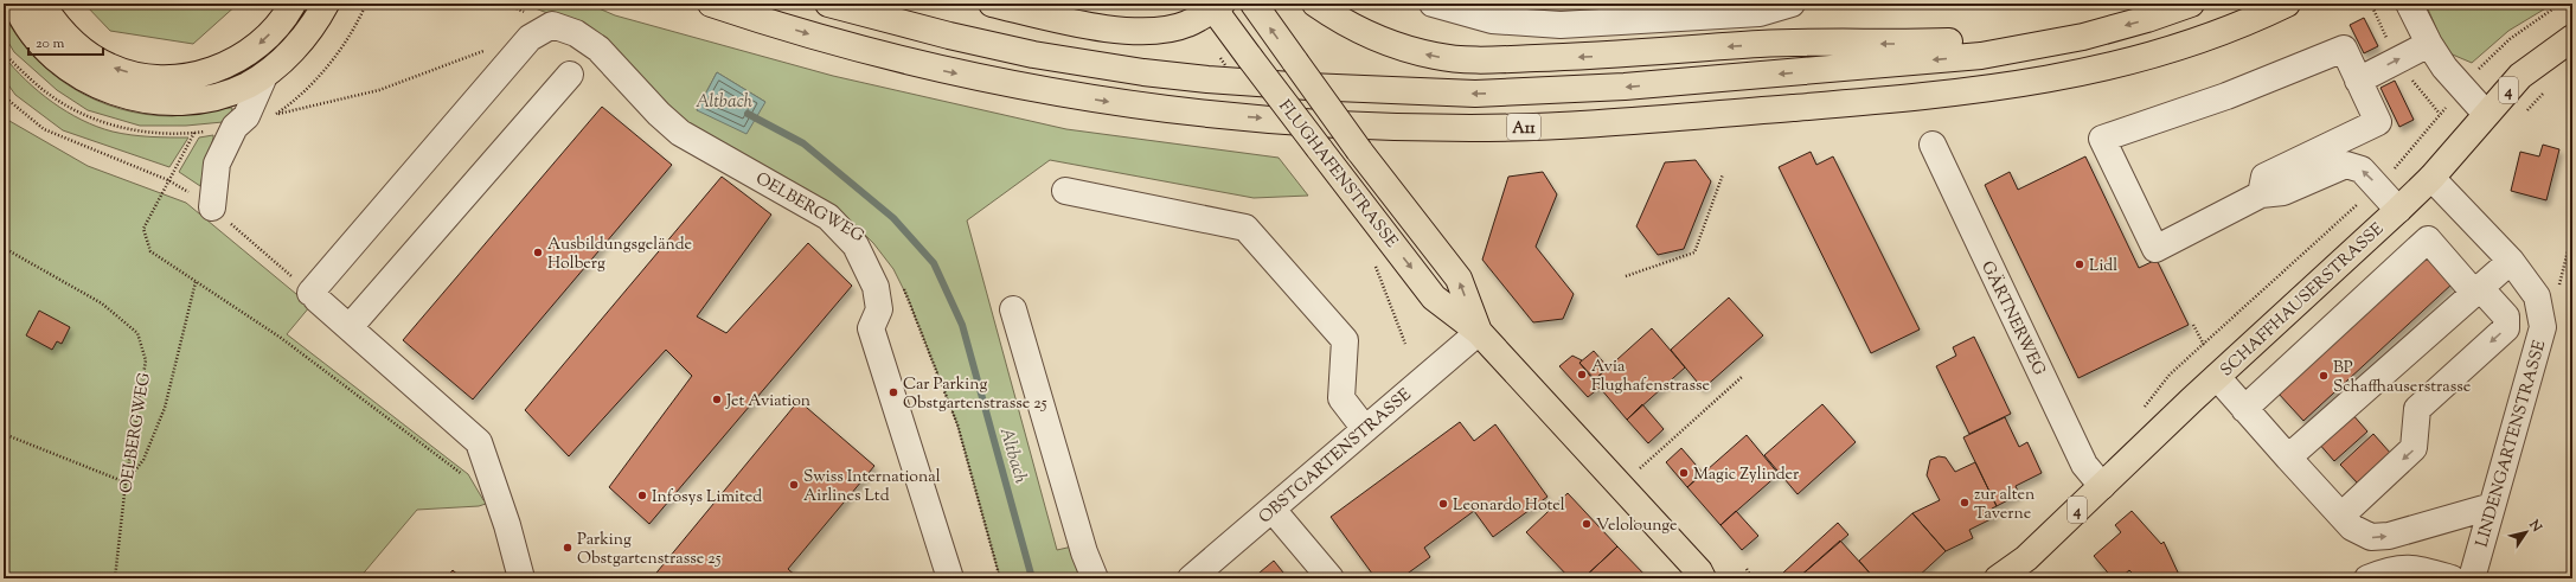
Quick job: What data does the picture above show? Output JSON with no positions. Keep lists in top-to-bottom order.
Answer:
{
  "streets": {
    "main road": [
      "4",
      "A11",
      "FLUGHAFENSTRASSE",
      "SCHAFFHAUSERSTRASSE"
    ],
    "street": [
      "OELBERGWEG",
      "GÄRTNERWEG",
      "LINDENGARTENSTRASSE",
      "OBSTGARTENSTRASSE"
    ]
  },
  "crossings": [
    ["FLUGHAFENSTRASSE", "OBSTGARTENSTRASSE"],
    ["SCHAFFHAUSERSTRASSE", "GÄRTNERWEG"],
    ["SCHAFFHAUSERSTRASSE", "LINDENGARTENSTRASSE"]
  ],
  "water": ["Altbach"],
  "places": [
    "Ausbildungsgelände Holberg",
    "Lidl",
    "Avia Flughafenstrasse",
    "BP Schaffhauserstrasse",
    "Car Parking Obstgartenstrasse 25",
    "Jet Aviation",
    "Magic Zylinder",
    "Swiss International Airlines Ltd",
    "Infosys Limited",
    "zur alten Taverne",
    "Leonardo Hotel",
    "Velolounge",
    "Parking Obstgartenstrasse 25"
  ],
  "scale_bar": "20 m",
  "north": "top right"
}
